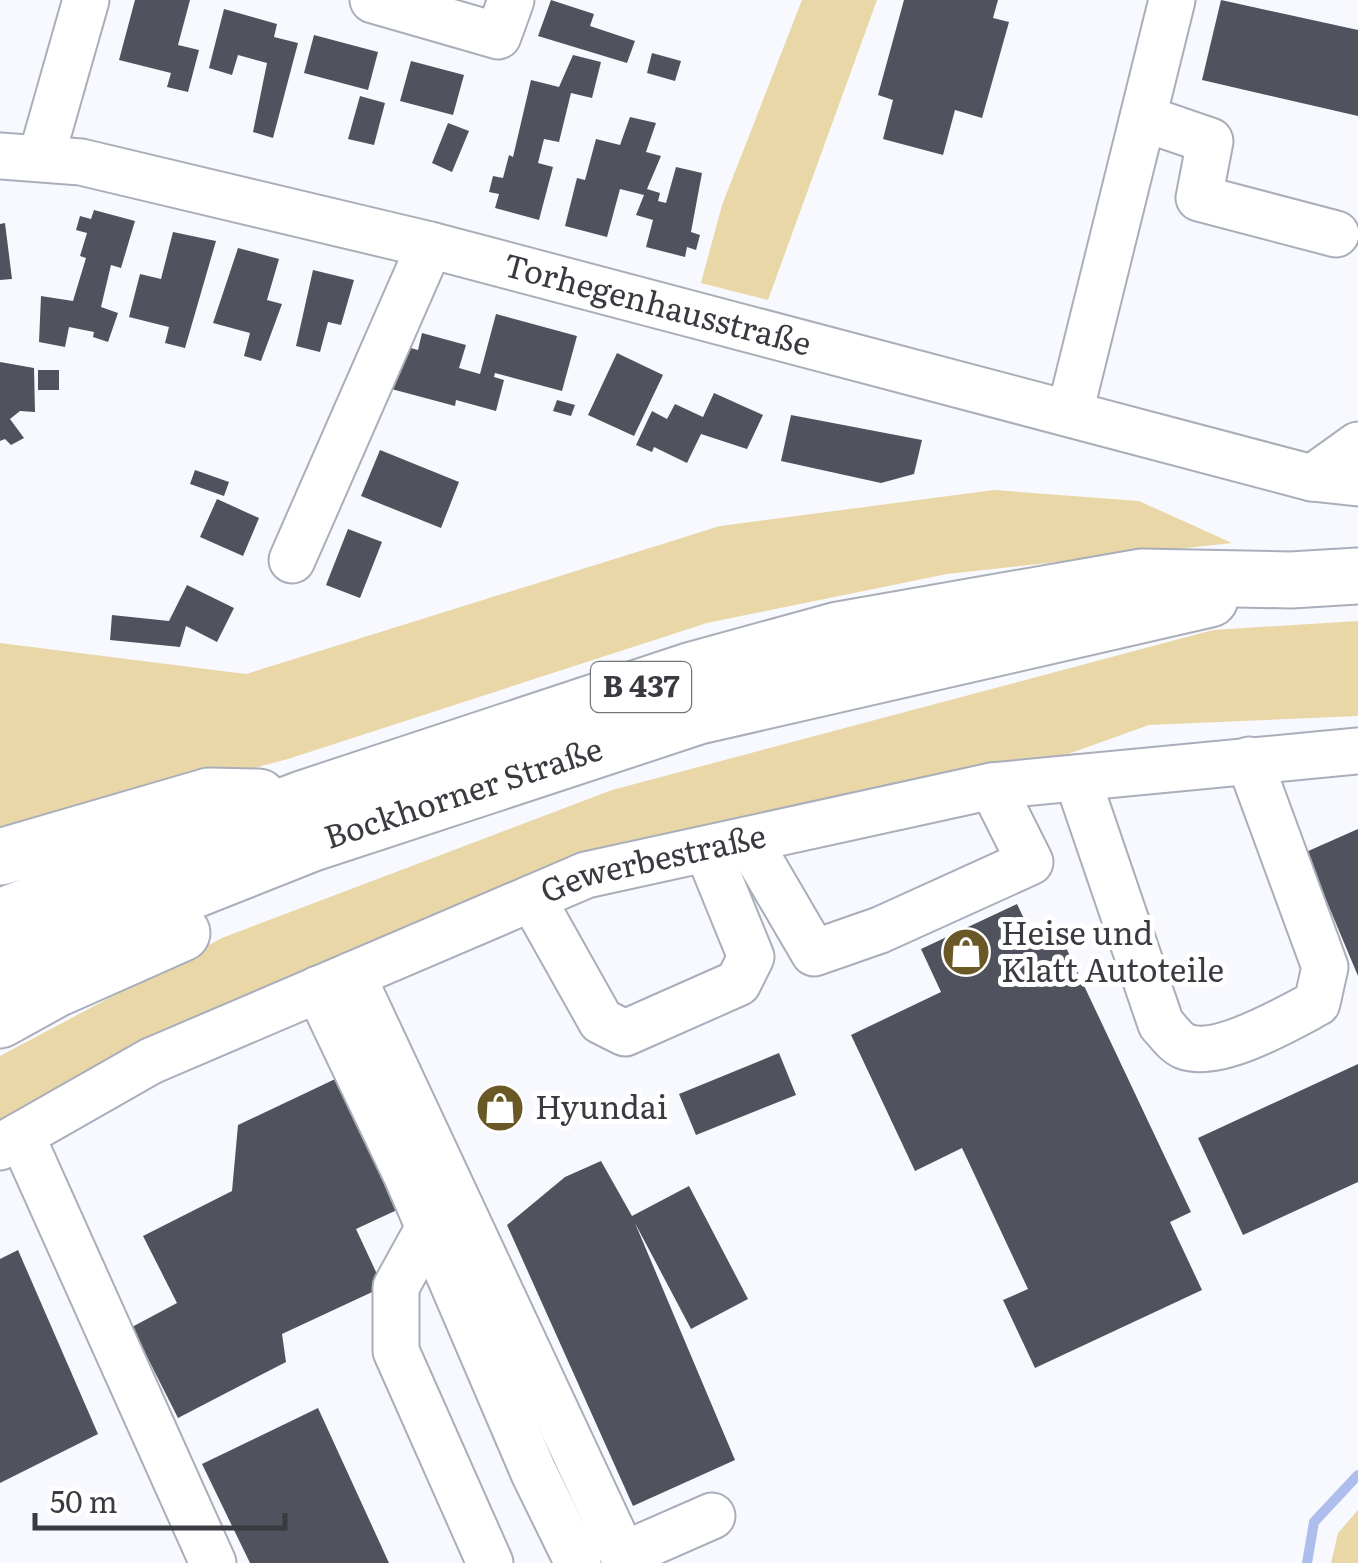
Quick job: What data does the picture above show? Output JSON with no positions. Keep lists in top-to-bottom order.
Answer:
{
  "streets": {
    "main road": ["B 437", "Bockhorner Straße"],
    "street": ["Torhegenhausstraße", "Gewerbestraße"]
  },
  "places": {
    "shop": ["Heise und Klatt Autoteile", "Hyundai"]
  },
  "scale_bar": "50 m"
}
